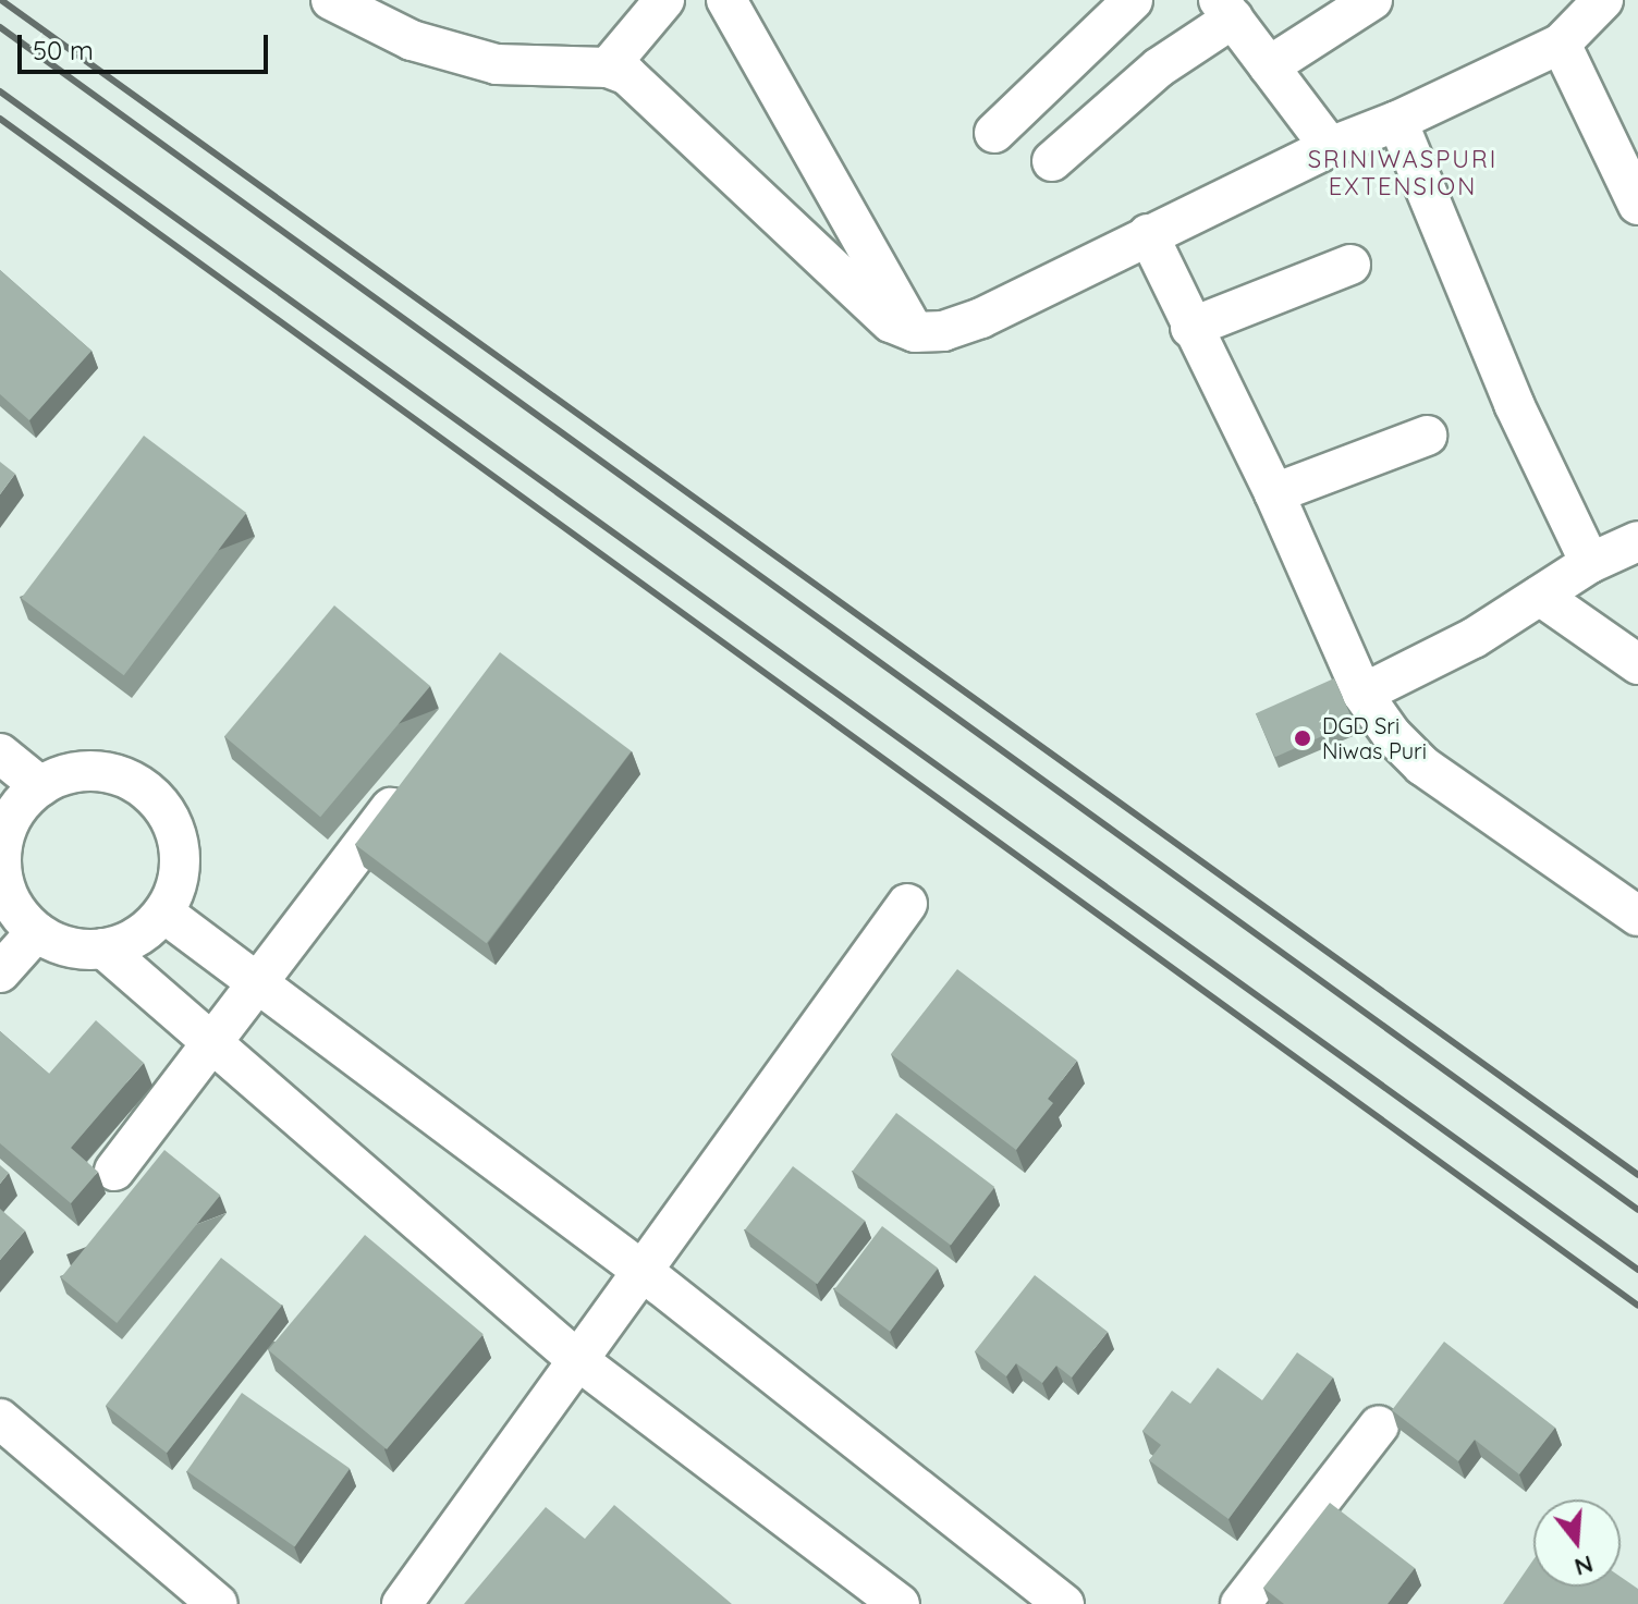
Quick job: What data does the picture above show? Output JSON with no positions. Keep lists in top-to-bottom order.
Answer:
{
  "districts": ["SRINIWASPURI EXTENSION"],
  "places": ["DGD Sri Niwas Puri"],
  "scale_bar": "50 m",
  "north": "bottom"
}
